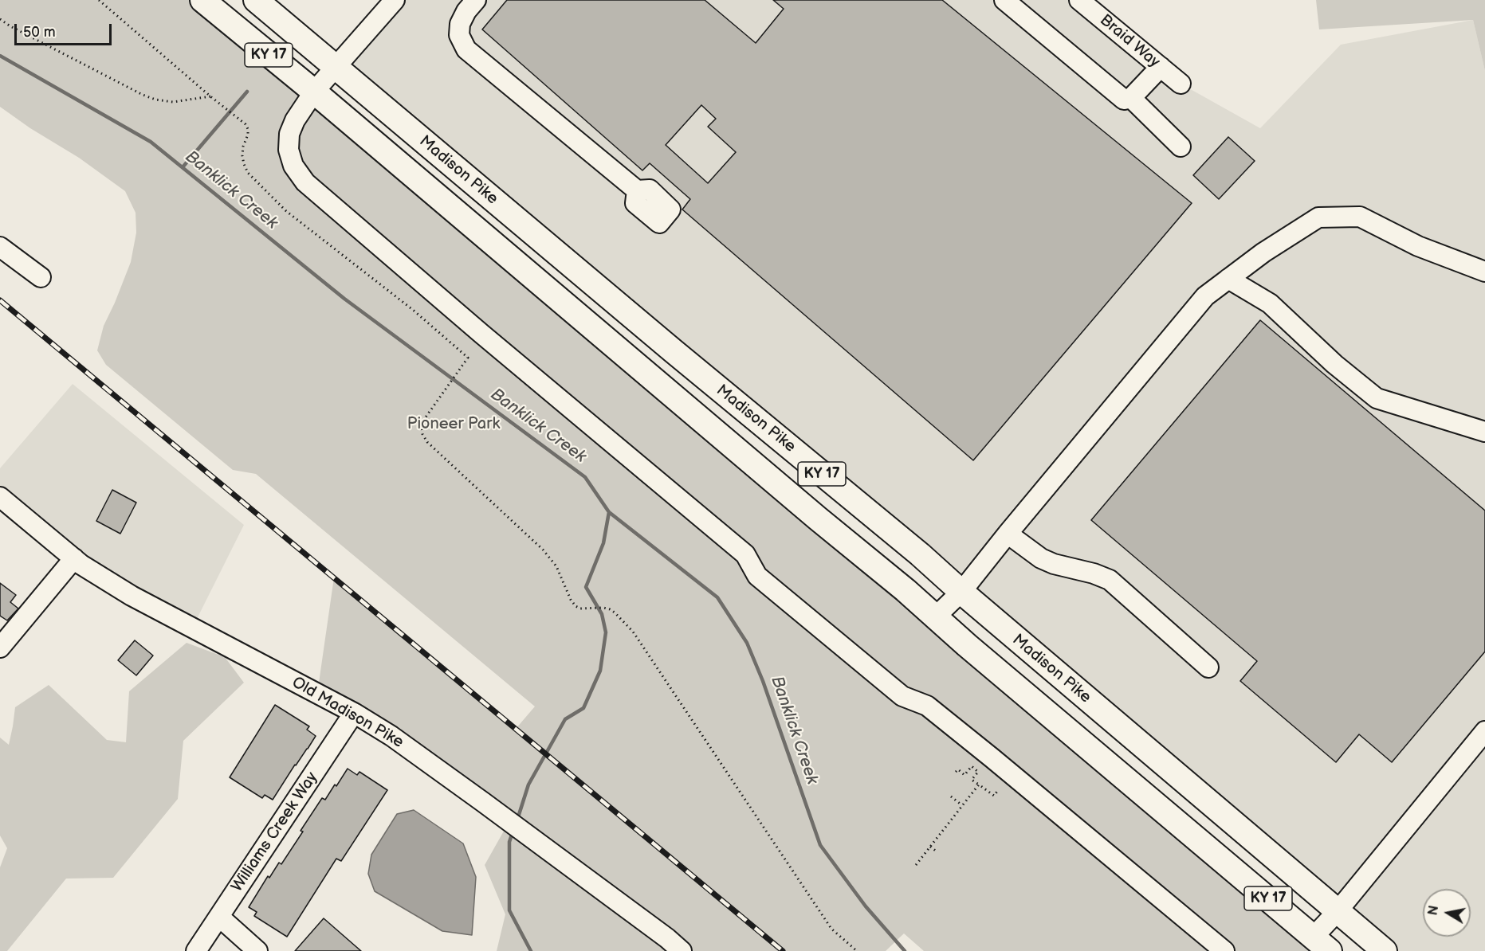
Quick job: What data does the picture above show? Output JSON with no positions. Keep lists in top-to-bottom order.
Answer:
{
  "streets": {
    "main road": ["KY 17", "Madison Pike"],
    "street": ["Braid Way", "Old Madison Pike", "Williams Creek Way"]
  },
  "crossings": [
    ["Old Madison Pike", "Williams Creek Way"]
  ],
  "water": ["Banklick Creek"],
  "parks": ["Pioneer Park"],
  "scale_bar": "50 m",
  "north": "left"
}
